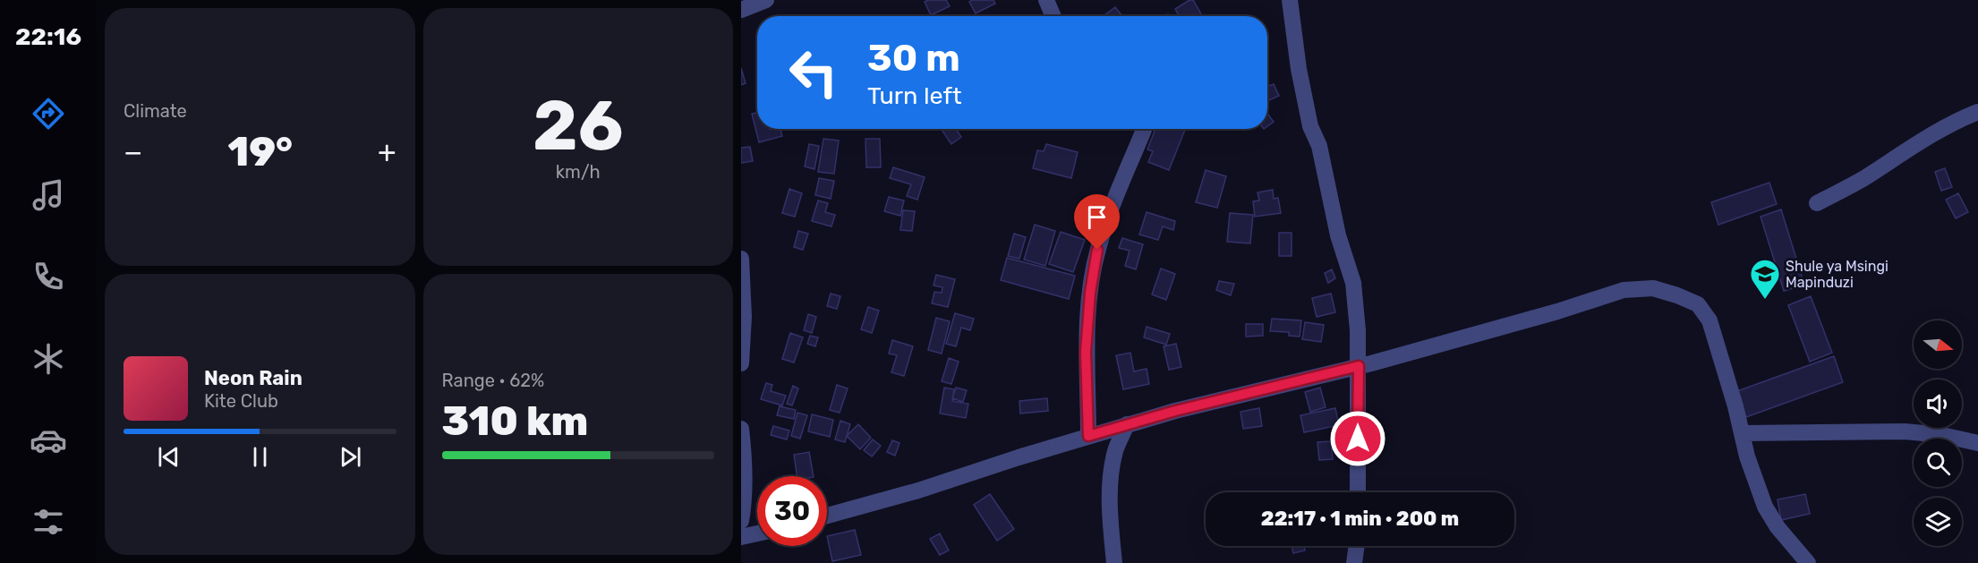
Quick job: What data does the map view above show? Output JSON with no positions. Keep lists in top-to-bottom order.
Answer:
{
  "places": {
    "school or university": ["Shule ya Msingi Mapinduzi"]
  },
  "north": "right",
  "page": {
    "tabs": "22:16",
    "tile": [
      "Climate",
      ["26", "km/h"],
      ["Range · 62%", "310 km"]
    ],
    "turn": ["30 m", "Turn left"],
    "heat": ["−", "19°", "+"],
    "song": ["Neon Rain", "Kite Club"],
    "limit": "30",
    "trip": "22:17 · 1 min · 200 m"
  }
}
